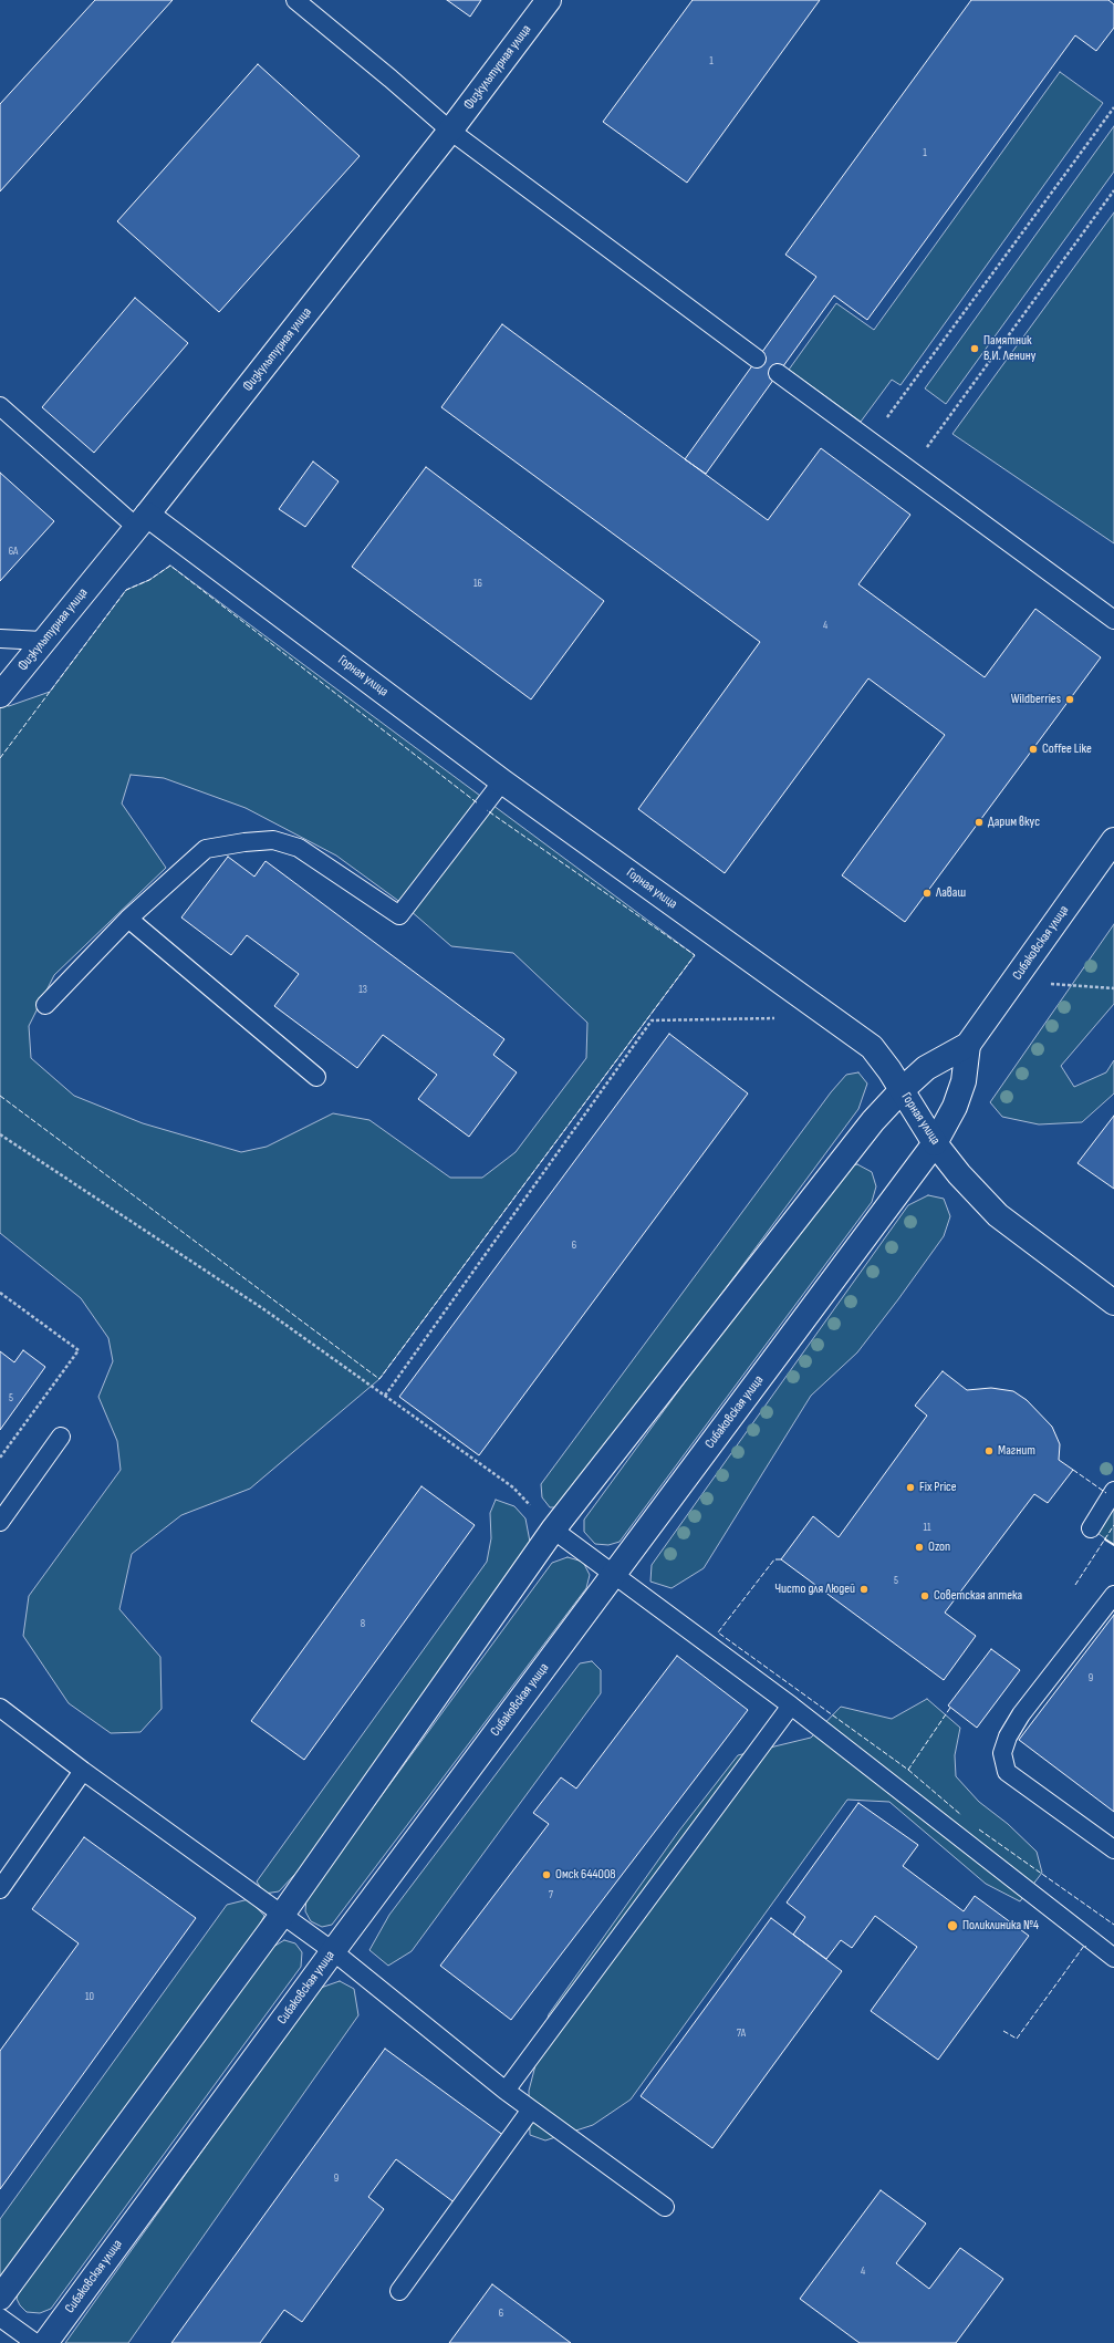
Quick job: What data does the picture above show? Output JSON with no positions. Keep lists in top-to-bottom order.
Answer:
{
  "streets": {
    "street": ["Физкультурная улица", "Горная улица", "Сибаковская улица"]
  },
  "crossings": [
    ["Физкультурная улица", "Горная улица"],
    ["Горная улица", "Сибаковская улица"]
  ],
  "places": [
    "Памятник В.И. Ленину",
    "Wildberries",
    "Coffee Like",
    "Дарим вкус",
    "Лаваш",
    "Магнит",
    "Fix Price",
    "Ozon",
    "Чисто для Людей",
    "Советская аптека",
    "Омск 644008",
    "Поликлиника №4"
  ],
  "house_numbers": [
    "1",
    "1",
    "6А",
    "16",
    "4",
    "13",
    "6",
    "5",
    "11",
    "5",
    "8",
    "9",
    "7",
    "10",
    "7А",
    "9",
    "4",
    "6"
  ]
}
